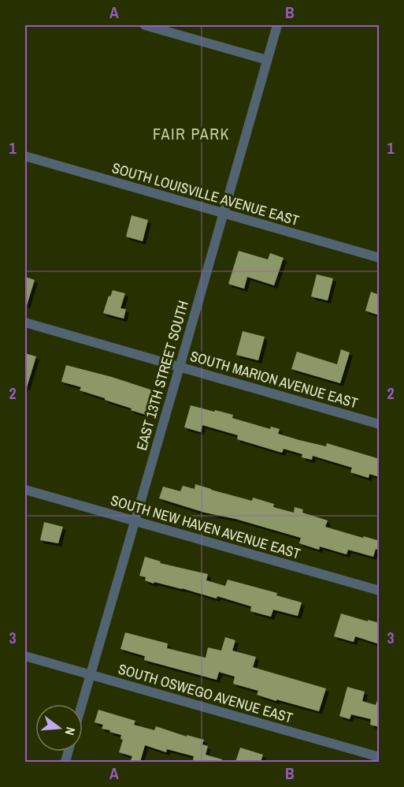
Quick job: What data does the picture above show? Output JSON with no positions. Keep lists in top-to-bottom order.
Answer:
{
  "streets": {
    "street": [
      "SOUTH LOUISVILLE AVENUE EAST",
      "EAST 13TH STREET SOUTH",
      "SOUTH MARION AVENUE EAST",
      "SOUTH NEW HAVEN AVENUE EAST",
      "SOUTH OSWEGO AVENUE EAST"
    ]
  },
  "crossings": [
    ["SOUTH LOUISVILLE AVENUE EAST", "EAST 13TH STREET SOUTH"],
    ["EAST 13TH STREET SOUTH", "SOUTH MARION AVENUE EAST"],
    ["EAST 13TH STREET SOUTH", "SOUTH NEW HAVEN AVENUE EAST"],
    ["EAST 13TH STREET SOUTH", "SOUTH OSWEGO AVENUE EAST"]
  ],
  "districts": ["FAIR PARK"],
  "north": "right",
  "grid": {
    "columns": ["A", "B"],
    "rows": ["1", "2", "3"]
  }
}
